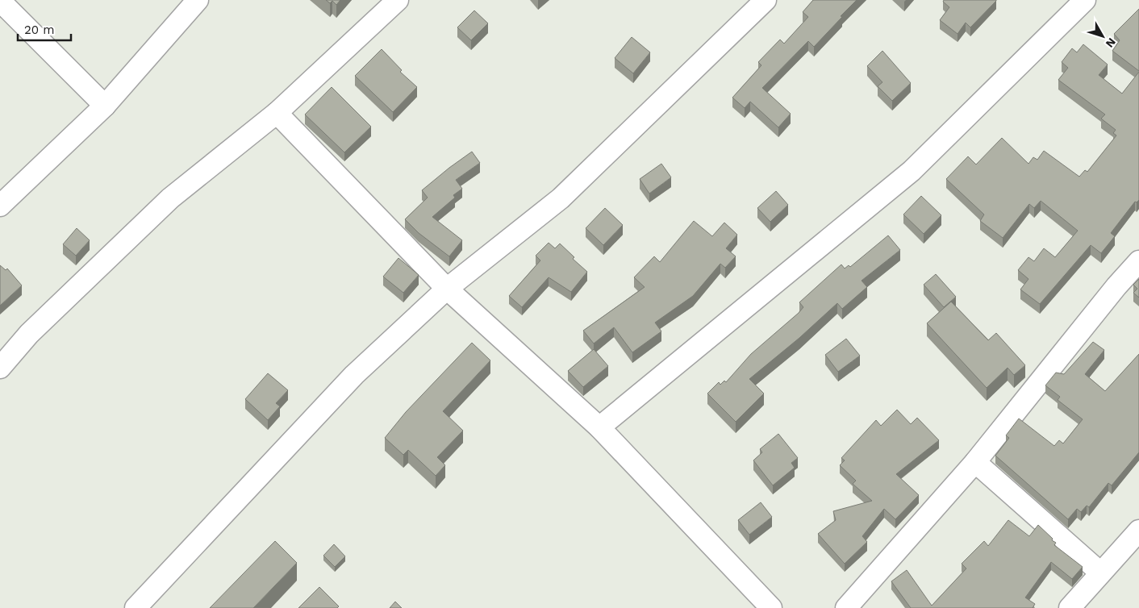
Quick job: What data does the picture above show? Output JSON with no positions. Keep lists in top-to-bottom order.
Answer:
{
  "scale_bar": "20 m",
  "north": "bottom right"
}
